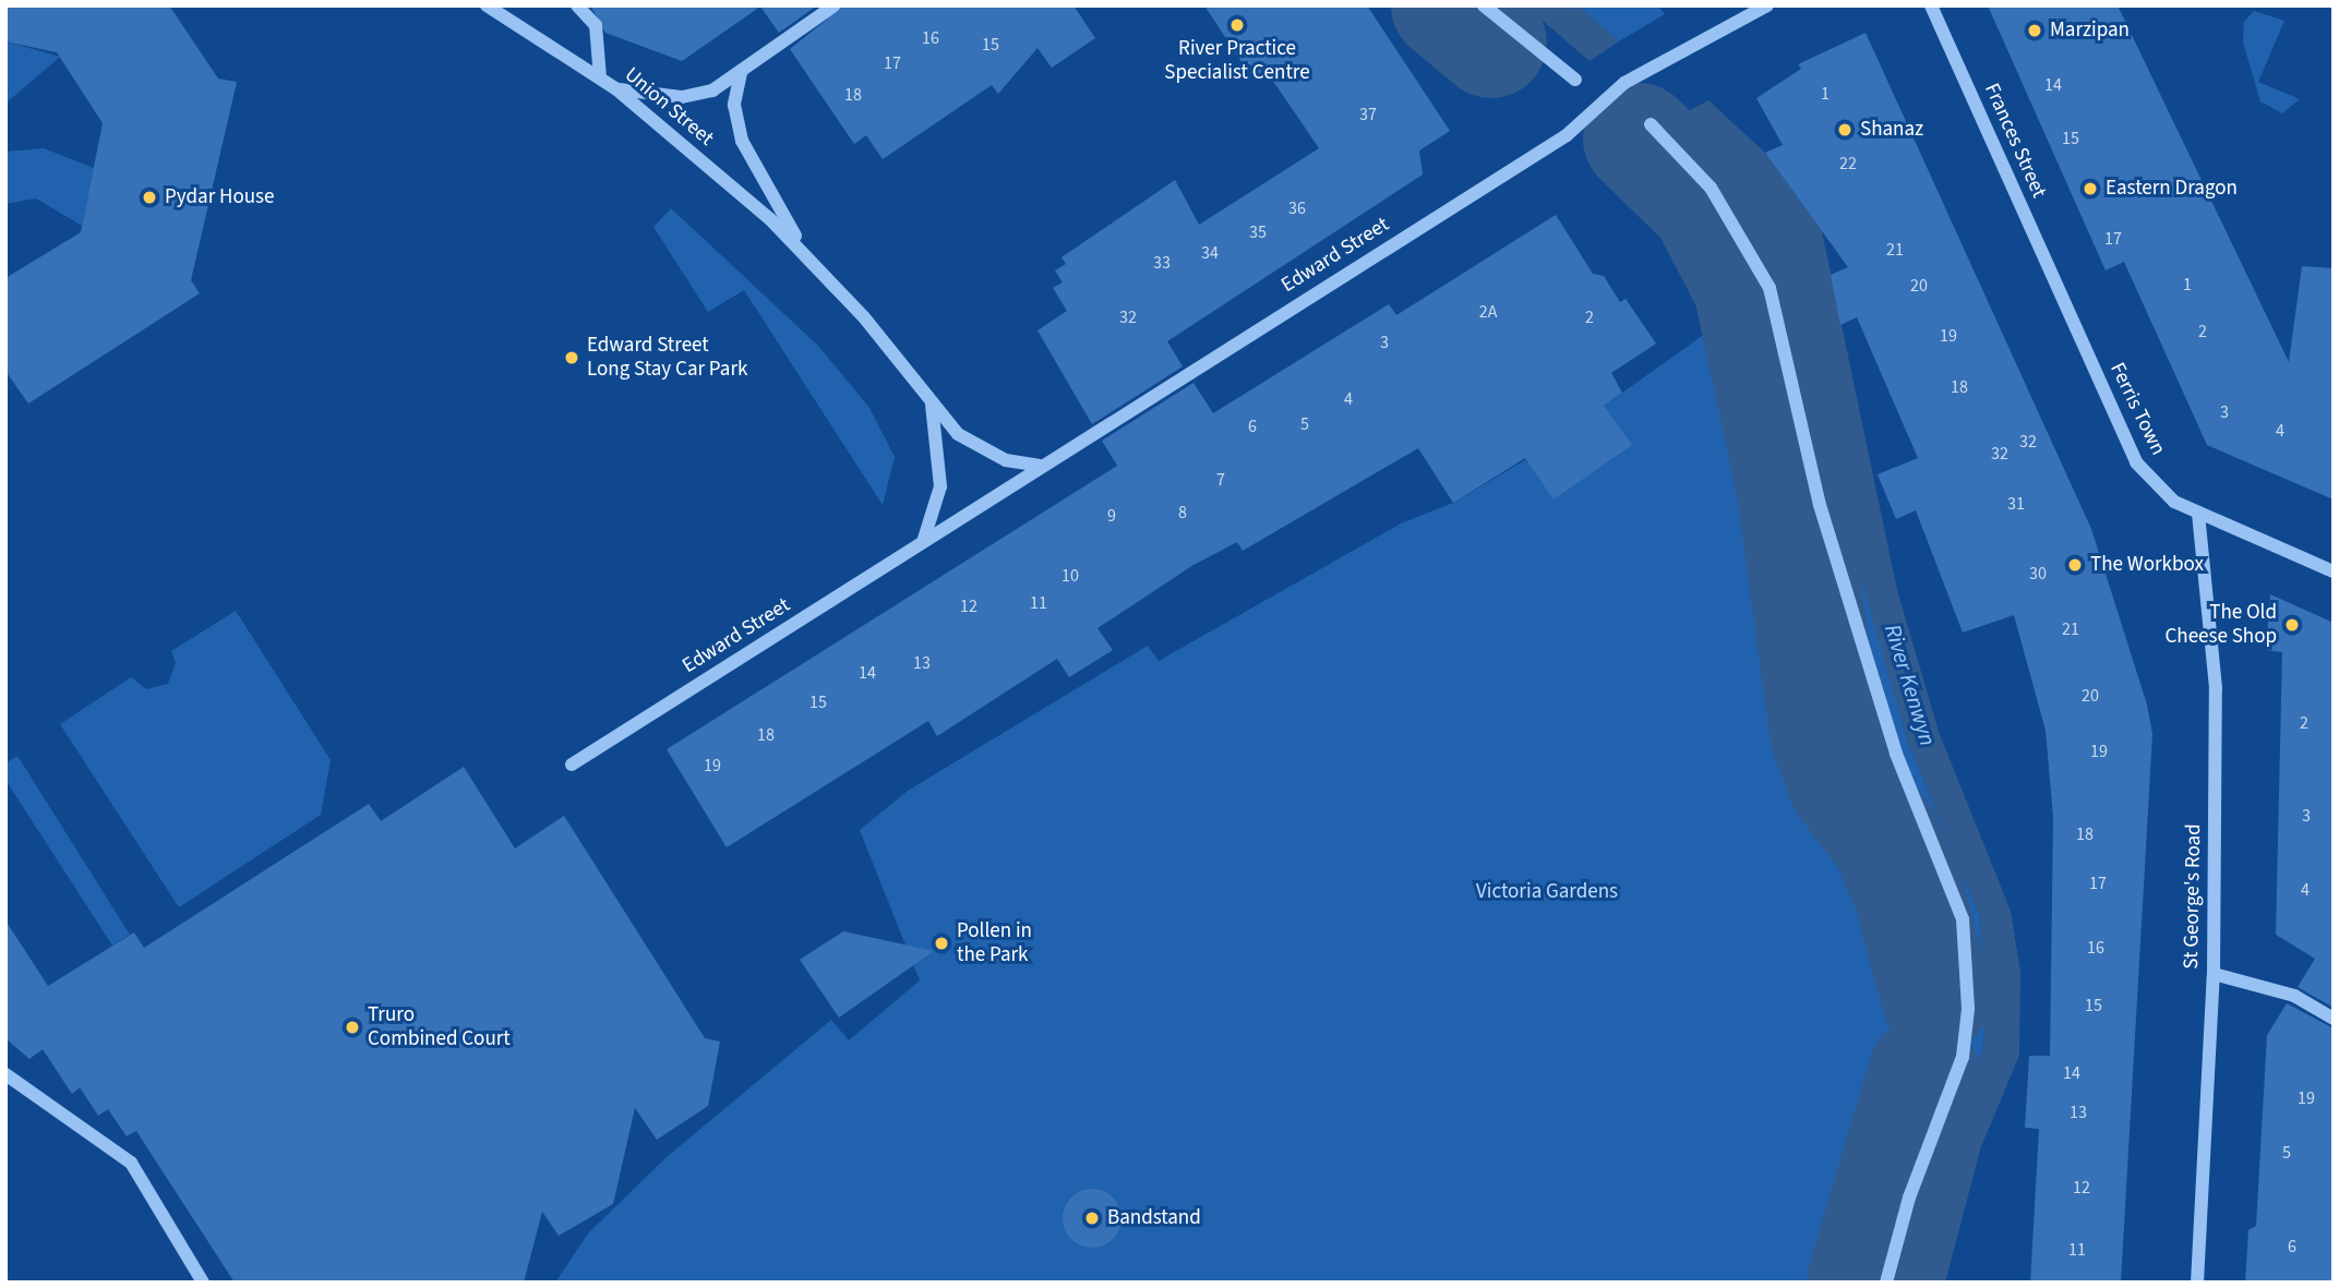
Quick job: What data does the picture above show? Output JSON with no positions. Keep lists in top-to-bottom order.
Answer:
{
  "streets": {
    "street": [
      "Union Street",
      "Frances Street",
      "Edward Street",
      "Ferris Town",
      "St George's Road"
    ]
  },
  "crossings": [
    ["Union Street", "Edward Street"],
    ["Frances Street", "Ferris Town"],
    ["Ferris Town", "St George's Road"]
  ],
  "water": ["River Kenwyn"],
  "parks": ["Victoria Gardens"],
  "places": [
    "River Practice Specialist Centre",
    "Marzipan",
    "Shanaz",
    "Eastern Dragon",
    "Pydar House",
    "Edward Street Long Stay Car Park",
    "The Workbox",
    "The Old Cheese Shop",
    "Pollen in the Park",
    "Truro Combined Court",
    "Bandstand"
  ],
  "house_numbers": [
    "16",
    "15",
    "17",
    "14",
    "1",
    "18",
    "37",
    "15",
    "22",
    "36",
    "35",
    "17",
    "21",
    "34",
    "33",
    "1",
    "20",
    "2A",
    "32",
    "2",
    "2",
    "19",
    "3",
    "18",
    "4",
    "3",
    "5",
    "6",
    "4",
    "32",
    "32",
    "7",
    "31",
    "8",
    "9",
    "30",
    "10",
    "11",
    "12",
    "21",
    "13",
    "14",
    "20",
    "15",
    "2",
    "18",
    "19",
    "19",
    "3",
    "18",
    "17",
    "4",
    "16",
    "15",
    "14",
    "19",
    "13",
    "5",
    "12",
    "6",
    "11"
  ]
}
